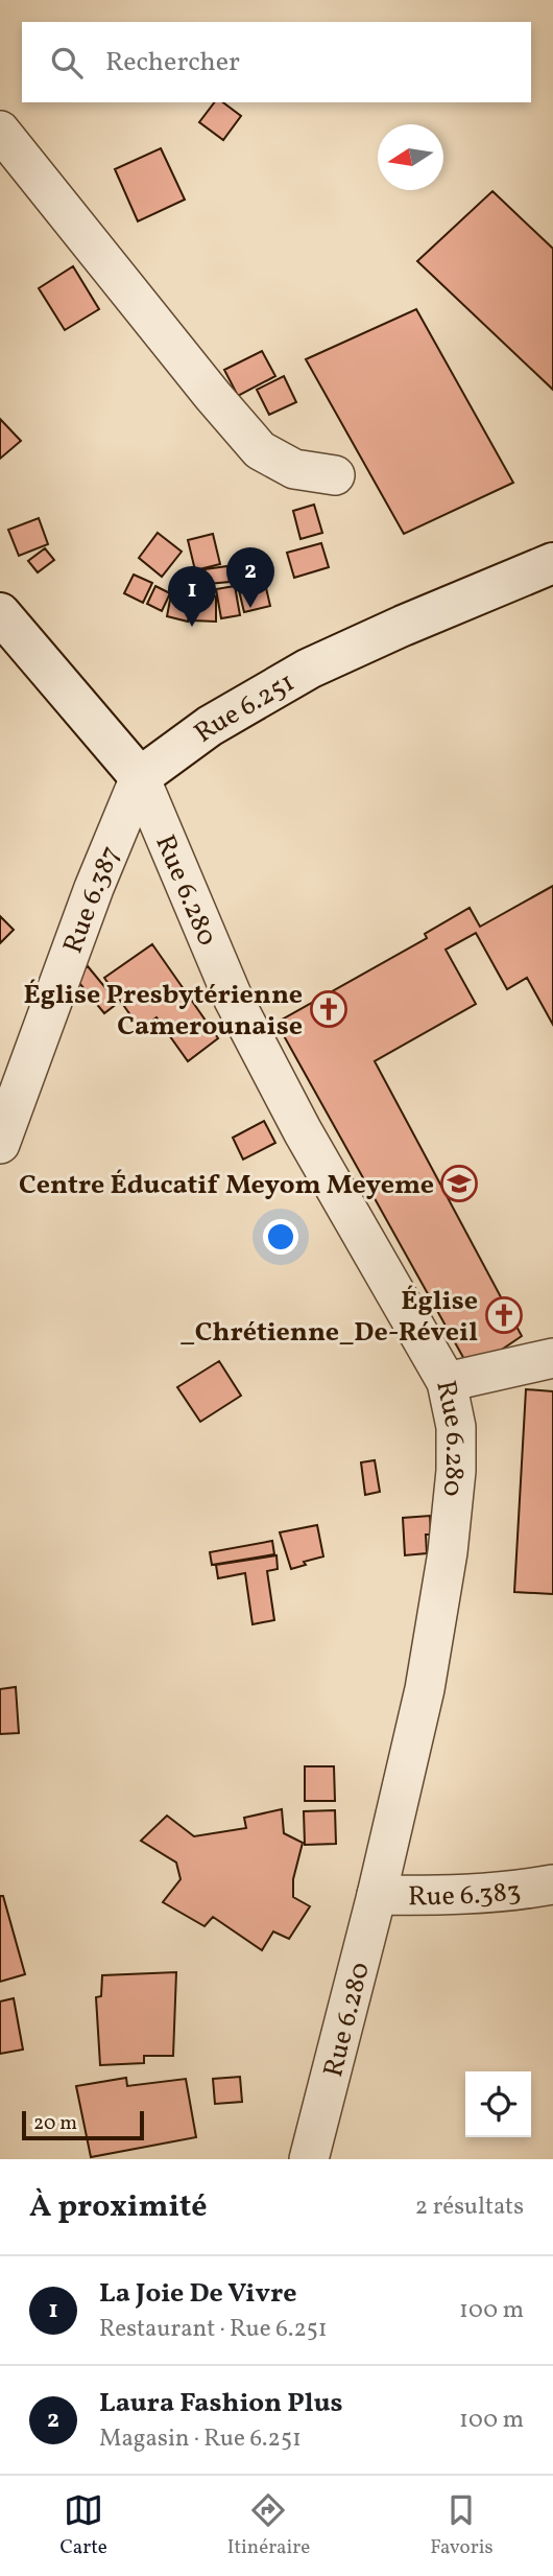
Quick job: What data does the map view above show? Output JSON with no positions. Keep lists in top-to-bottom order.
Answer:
{
  "streets": {
    "main road": ["Rue 6.251"],
    "street": ["Rue 6.280", "Rue 6.387", "Rue 6.383"]
  },
  "crossings": [
    ["Rue 6.251", "Rue 6.280"],
    ["Rue 6.251", "Rue 6.387"],
    ["Rue 6.280", "Rue 6.387"],
    ["Rue 6.280", "Rue 6.383"]
  ],
  "places": {
    "church": ["Église Presbytérienne Camerounaise", "Église _Chrétienne_De-Réveil"],
    "school or university": ["Centre Éducatif Meyom Meyeme"]
  },
  "scale_bar": "20 m",
  "north": "left",
  "page": {
    "search": "Rechercher",
    "pins": ["2", "1"],
    "scale": "20 m",
    "heading": ["À proximité", "2 résultats"],
    "list": [
      {
        "mark": "1",
        "name": "La Joie De Vivre",
        "note": "Restaurant · Rue 6.251",
        "value": "100 m"
      },
      {
        "mark": "2",
        "name": "Laura Fashion Plus",
        "note": "Magasin · Rue 6.251",
        "value": "100 m"
      }
    ],
    "nav": ["Carte", "Itinéraire", "Favoris"]
  }
}
